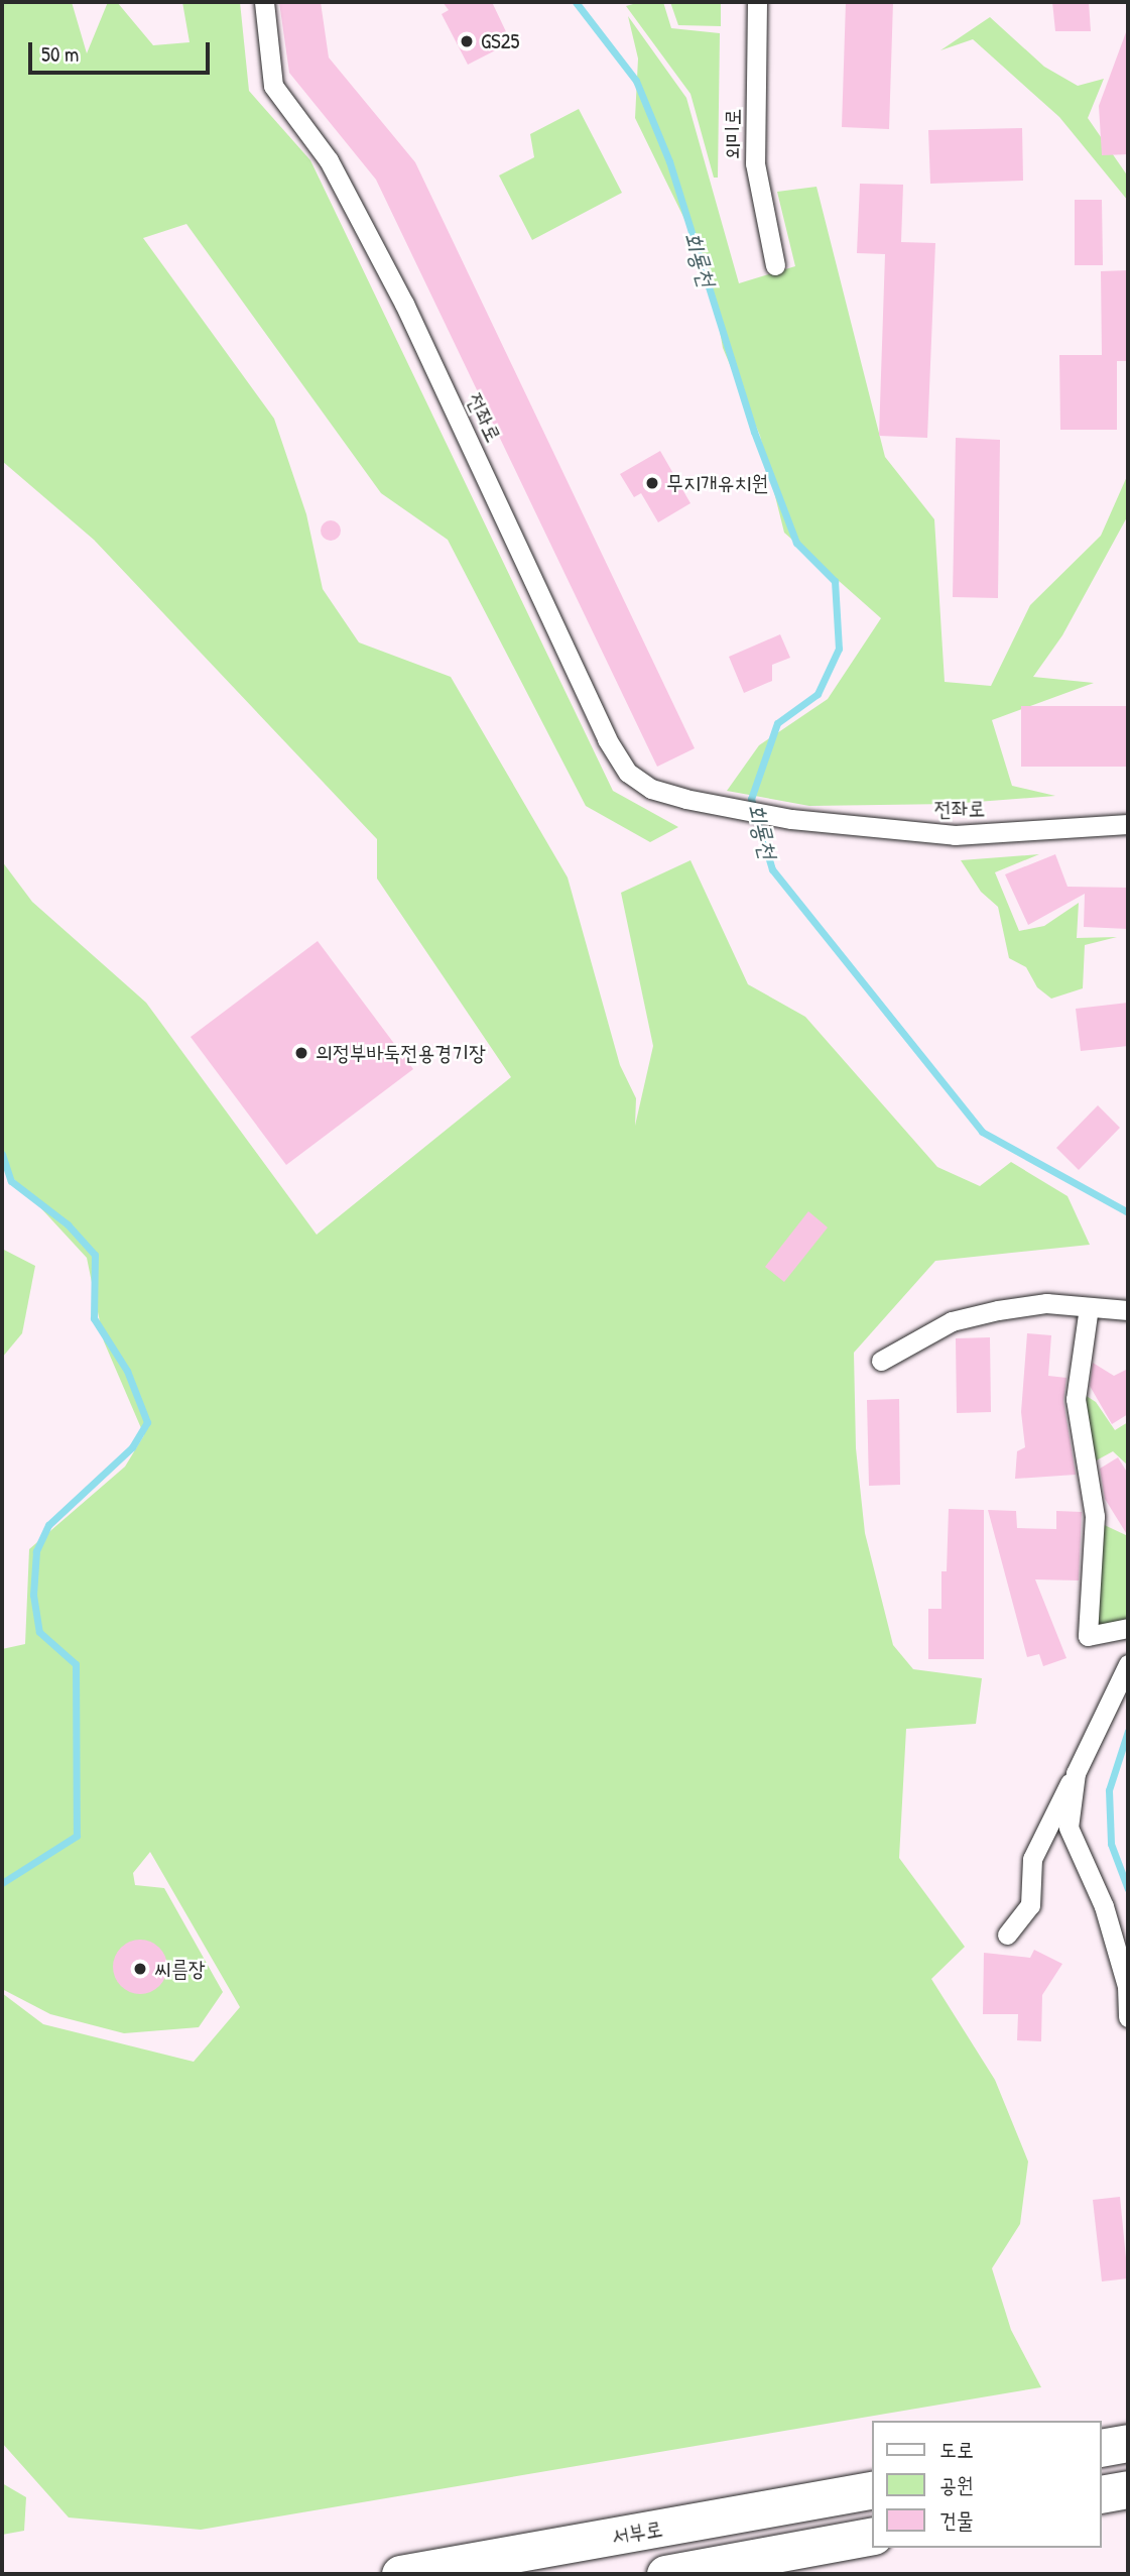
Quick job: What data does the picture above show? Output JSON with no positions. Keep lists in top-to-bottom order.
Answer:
{
  "streets": {
    "highway": ["서부로"],
    "street": ["외미로", "전좌로"]
  },
  "water": ["회룡천"],
  "places": [
    "GS25",
    "무지개유치원",
    "의정부바둑전용경기장",
    "씨름장"
  ],
  "legend": ["도로", "공원", "건물"],
  "scale_bar": "50 m"
}
